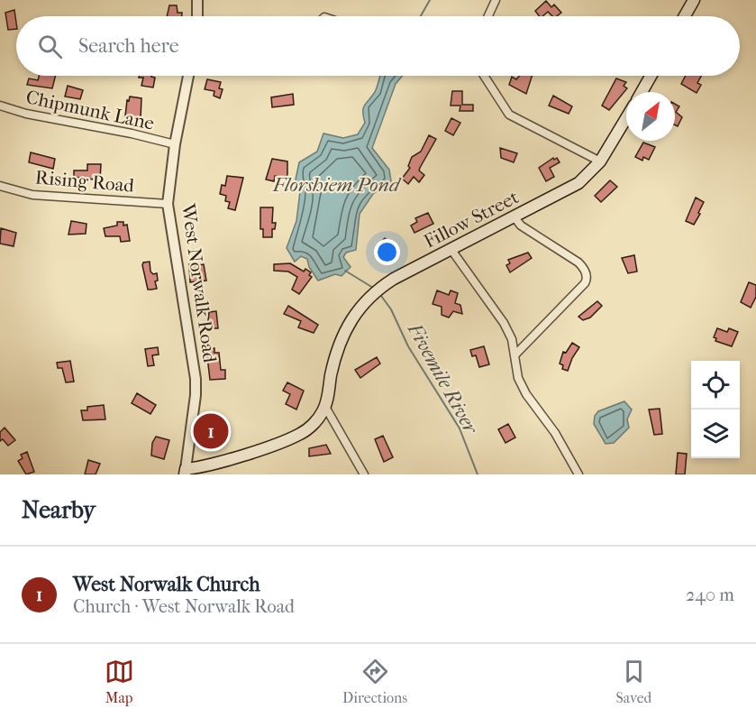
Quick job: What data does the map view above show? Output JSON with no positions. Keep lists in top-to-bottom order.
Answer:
{
  "streets": {
    "main road": ["Fillow Street"],
    "street": ["Chipmunk Lane", "Rising Road", "West Norwalk Road"]
  },
  "crossings": [
    ["Chipmunk Lane", "West Norwalk Road"],
    ["Rising Road", "West Norwalk Road"],
    ["Fillow Street", "West Norwalk Road"]
  ],
  "water": ["Florshiem Pond", "Fivemile River"],
  "north": "top right",
  "page": {
    "search": "Search here",
    "pins": "1",
    "heading": "Nearby",
    "list": [
      {
        "mark": "1",
        "name": "West Norwalk Church",
        "note": "Church · West Norwalk Road",
        "value": "240 m"
      }
    ],
    "nav": ["Map", "Directions", "Saved"]
  }
}
